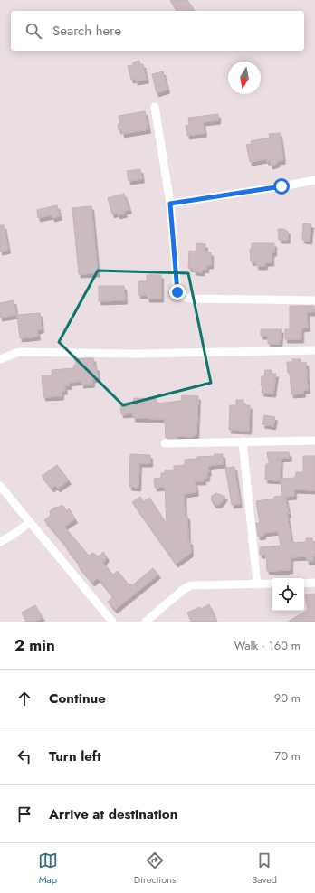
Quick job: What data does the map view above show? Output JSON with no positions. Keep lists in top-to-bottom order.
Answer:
{
  "north": "bottom",
  "page": {
    "search": "Search here",
    "heading": ["2 min", "Walk · 160 m"],
    "list": [
      ["Continue", "90 m"],
      ["Turn left", "70 m"],
      "Arrive at destination"
    ],
    "nav": ["Map", "Directions", "Saved"]
  }
}
